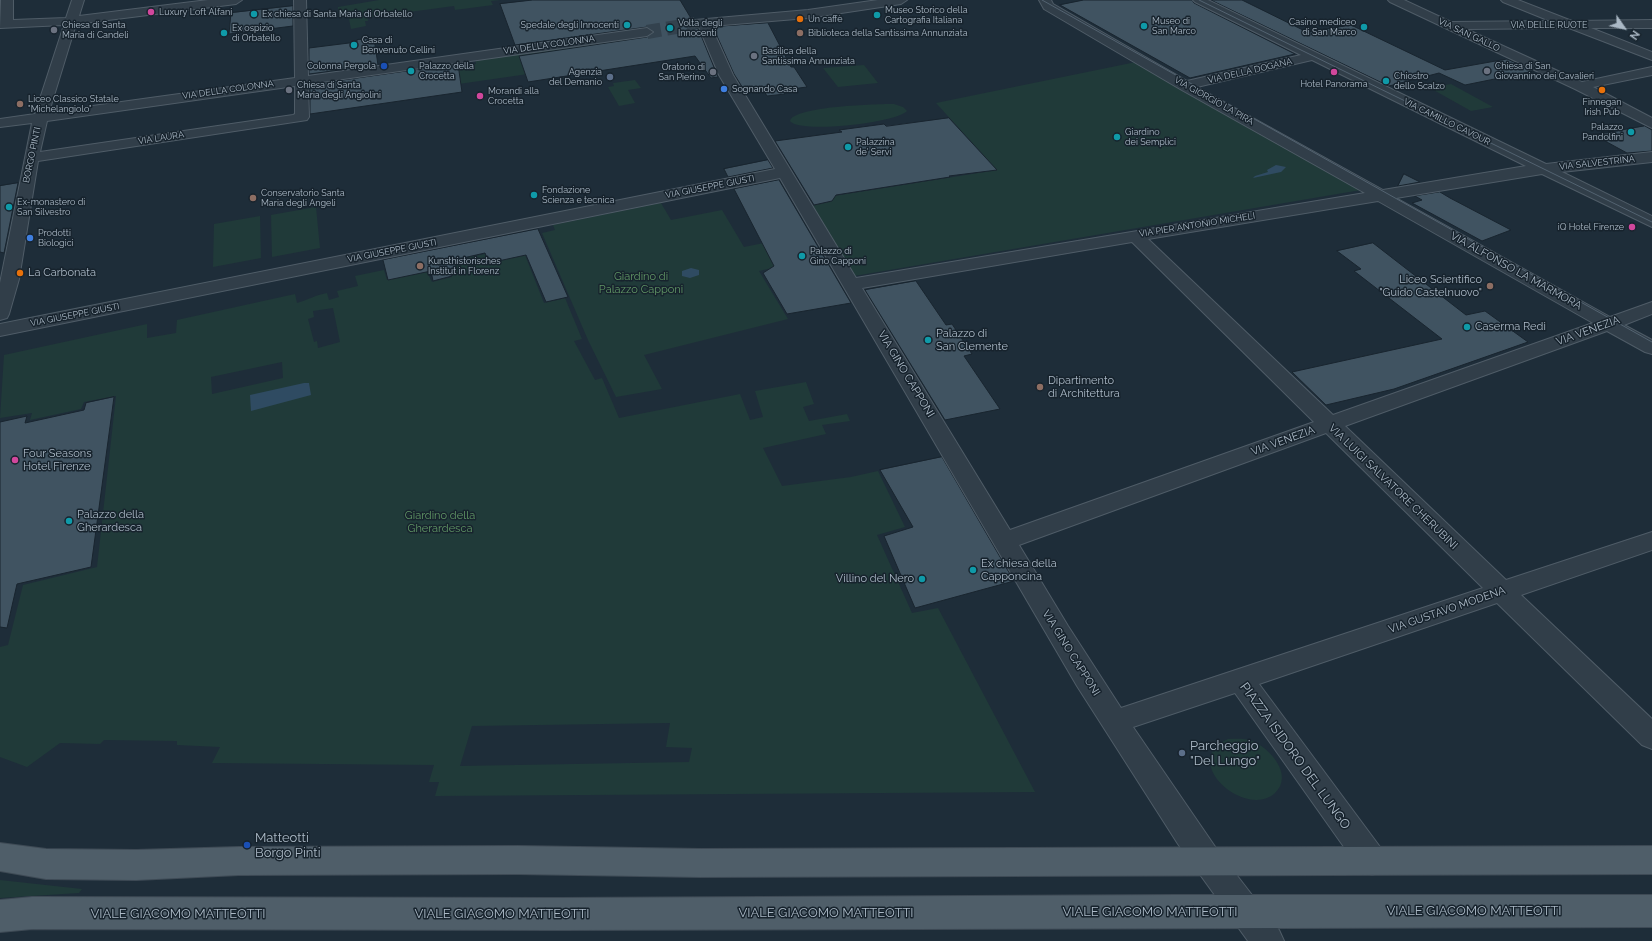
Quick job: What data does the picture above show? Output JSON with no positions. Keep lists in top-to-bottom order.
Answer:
{
  "streets": {
    "main road": ["VIALE GIACOMO MATTEOTTI"],
    "street": [
      "VIA DELLE RUOTE",
      "VIA SAN GALLO",
      "VIA DELLA COLONNA",
      "VIA DELLA DOGANA",
      "VIA GIORGIO LA PIRA",
      "VIA CAMILLO CAVOUR",
      "VIA LAURA",
      "BORGO PINTI",
      "VIA SALVESTRINA",
      "VIA GIUSEPPE GIUSTI",
      "VIA PIER ANTONIO MICHELI",
      "VIA ALFONSO LA MARMORA",
      "VIA VENEZIA",
      "VIA GINO CAPPONI",
      "VIA LUIGI SALVATORE CHERUBINI",
      "VIA GUSTAVO MODENA",
      "PIAZZA ISIDORO DEL LUNGO"
    ]
  },
  "crossings": [
    ["VIA DELLE RUOTE", "VIA SAN GALLO"],
    ["VIA DELLA COLONNA", "VIA LAURA"],
    ["VIA DELLA COLONNA", "BORGO PINTI"],
    ["VIA DELLA DOGANA", "VIA GIORGIO LA PIRA"],
    ["VIA DELLA DOGANA", "VIA CAMILLO CAVOUR"],
    ["VIA GIORGIO LA PIRA", "VIA PIER ANTONIO MICHELI"],
    ["VIA GIORGIO LA PIRA", "VIA ALFONSO LA MARMORA"],
    ["VIA CAMILLO CAVOUR", "VIA SALVESTRINA"],
    ["VIA CAMILLO CAVOUR", "VIA PIER ANTONIO MICHELI"],
    ["VIA LAURA", "BORGO PINTI"],
    ["VIA SALVESTRINA", "VIA PIER ANTONIO MICHELI"],
    ["VIA GIUSEPPE GIUSTI", "VIA GINO CAPPONI"],
    ["VIA PIER ANTONIO MICHELI", "VIA ALFONSO LA MARMORA"],
    ["VIA PIER ANTONIO MICHELI", "VIA GINO CAPPONI"],
    ["VIA PIER ANTONIO MICHELI", "VIA LUIGI SALVATORE CHERUBINI"],
    ["VIA ALFONSO LA MARMORA", "VIA VENEZIA"],
    ["VIA VENEZIA", "VIA GINO CAPPONI"],
    ["VIA VENEZIA", "VIA LUIGI SALVATORE CHERUBINI"],
    ["VIA GINO CAPPONI", "PIAZZA ISIDORO DEL LUNGO"],
    ["VIA LUIGI SALVATORE CHERUBINI", "VIA GUSTAVO MODENA"],
    ["VIA GUSTAVO MODENA", "PIAZZA ISIDORO DEL LUNGO"]
  ],
  "parks": ["Giardino di Palazzo Capponi", "Giardino della Gherardesca"],
  "places": [
    "Luxury Loft Alfani",
    "Ex chiesa di Santa Maria di Orbatello",
    "Museo Storico della Cartografia Italiana",
    "Un caffè",
    "Spedale degli Innocenti",
    "Museo di San Marco",
    "Casino mediceo di San Marco",
    "Volta degli Innocenti",
    "Chiesa di Santa Maria di Candeli",
    "Ex ospizio di Orbatello",
    "Biblioteca della Santissima Annunziata",
    "Casa di Benvenuto Cellini",
    "Basilica della Santissima Annunziata",
    "Colonna Pergola",
    "Palazzo della Crocetta",
    "Chiesa di San Giovannino dei Cavalieri",
    "Oratorio di San Pierino",
    "Hotel Panorama",
    "Agenzia del Demanio",
    "Chiostro dello Scalzo",
    "Sognando Casa",
    "Chiesa di Santa Maria degli Angiolini",
    "Finnegan Irish Pub",
    "Morandi alla Crocetta",
    "Liceo Classico Statale \"Michelangiolo\"",
    "Palazzo Pandolfini",
    "Giardino dei Semplici",
    "Palazzina de' Servi",
    "Fondazione Scienza e tecnica",
    "Conservatorio Santa Maria degli Angeli",
    "Ex-monastero di San Silvestro",
    "iQ Hotel Firenze",
    "Prodotti Biologici",
    "Palazzo di Gino Capponi",
    "Kunsthistorisches Institut in Florenz",
    "La Carbonata",
    "Liceo Scientifico \"Guido Castelnuovo\"",
    "Caserma Redi",
    "Palazzo di San Clemente",
    "Dipartimento di Architettura",
    "Four Seasons Hotel Firenze",
    "Palazzo della Gherardesca",
    "Ex chiesa della Capponcina",
    "Villino del Nero",
    "Parcheggio \"Del Lungo\"",
    "Matteotti Borgo Pinti"
  ],
  "north": "bottom right"
}
